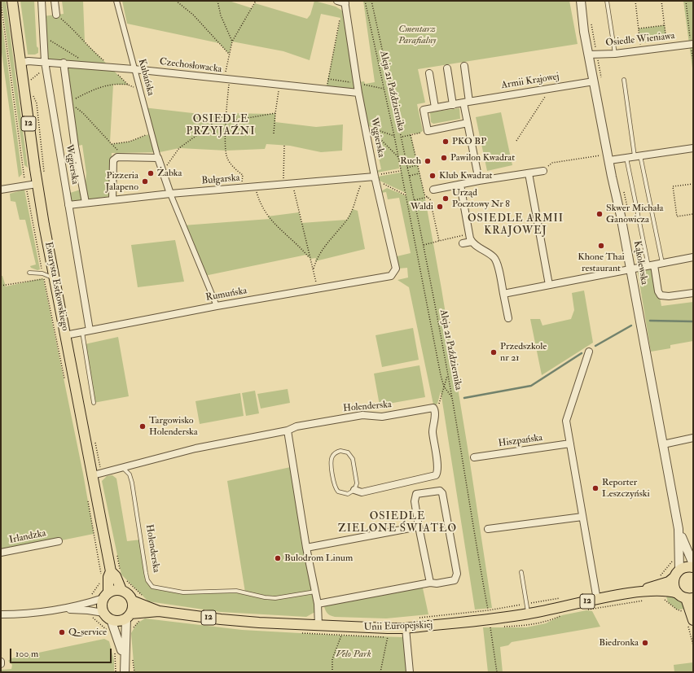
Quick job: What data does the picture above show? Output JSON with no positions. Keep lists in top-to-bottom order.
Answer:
{
  "streets": {
    "main road": ["12", "Ewarysta Estkowskiego", "Unii Europejskiej"],
    "street": [
      "Osiedle Wieniawa",
      "Czechosłowacka",
      "Kubańska",
      "Armii Krajowej",
      "Węgierska",
      "Bułgarska",
      "Kąkolewska",
      "Rumuńska",
      "Holenderska",
      "Hiszpańska",
      "Irlandzka"
    ],
    "path": ["Aleja 21 Października"]
  },
  "crossings": [
    ["Osiedle Wieniawa", "Kąkolewska"],
    ["Czechosłowacka", "Kubańska"],
    ["Czechosłowacka", "Węgierska"],
    ["Czechosłowacka", "Ewarysta Estkowskiego"],
    ["Kubańska", "Bułgarska"],
    ["Kubańska", "Rumuńska"],
    ["Armii Krajowej", "Kąkolewska"],
    ["12", "Kąkolewska"],
    ["12", "Ewarysta Estkowskiego"],
    ["12", "Unii Europejskiej"],
    ["Węgierska", "Bułgarska"],
    ["Węgierska", "Rumuńska"],
    ["Kąkolewska", "Unii Europejskiej"],
    ["Ewarysta Estkowskiego", "Rumuńska"],
    ["Ewarysta Estkowskiego", "Holenderska"],
    ["Ewarysta Estkowskiego", "Unii Europejskiej"]
  ],
  "districts": ["OSIEDLE PRZYJAŹNI", "OSIEDLE ARMII KRAJOWEJ", "OSIEDLE ZIELONE ŚWIATŁO"],
  "parks": ["Cmentarz Parafialny", "Velo Park"],
  "places": [
    "PKO BP",
    "Pawilon Kwadrat",
    "Ruch",
    "Żabka",
    "Klub Kwadrat",
    "Pizzeria Jalapeno",
    "Urząd Pocztowy Nr 8",
    "Waldi",
    "Skwer Michała Ganowicza",
    "Khone Thai restaurant",
    "Przedszkole nr 21",
    "Targowisko Holenderska",
    "Reporter Leszczyński",
    "Bulodrom Linum",
    "Q-service",
    "Biedronka"
  ],
  "scale_bar": "100 m"
}
